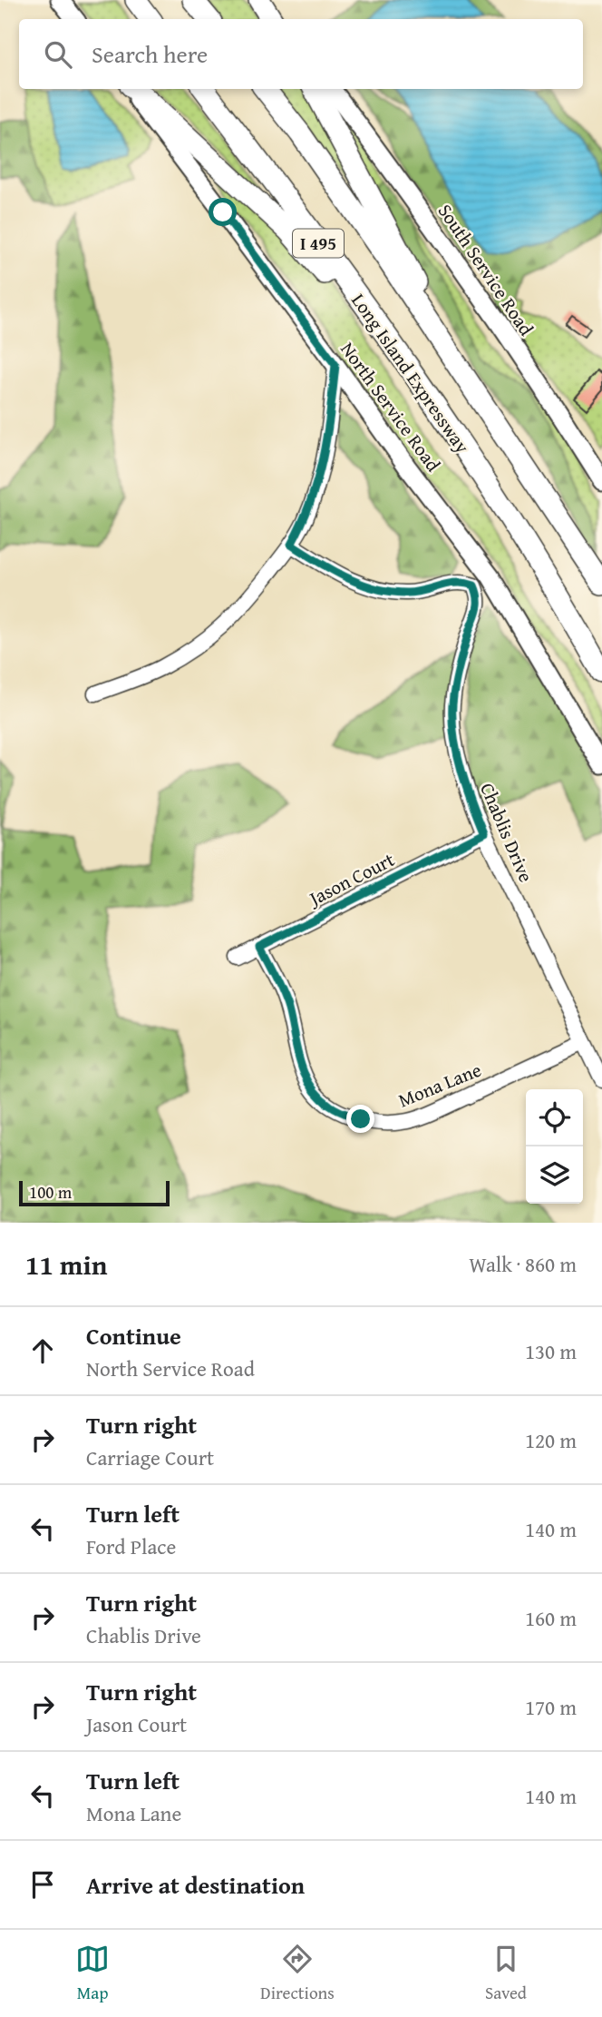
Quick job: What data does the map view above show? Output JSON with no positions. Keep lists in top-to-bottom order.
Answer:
{
  "streets": {
    "highway": ["I 495", "Long Island Expressway"],
    "main road": ["South Service Road", "North Service Road"],
    "street": ["Chablis Drive", "Jason Court", "Mona Lane"]
  },
  "crossings": [
    ["Chablis Drive", "Jason Court"],
    ["Chablis Drive", "Mona Lane"],
    ["Jason Court", "Mona Lane"]
  ],
  "scale_bar": "100 m",
  "page": {
    "search": "Search here",
    "scale": "100 m",
    "heading": ["11 min", "Walk · 860 m"],
    "list": [
      ["Continue", "North Service Road", "130 m"],
      ["Turn right", "Carriage Court", "120 m"],
      ["Turn left", "Ford Place", "140 m"],
      ["Turn right", "Chablis Drive", "160 m"],
      ["Turn right", "Jason Court", "170 m"],
      ["Turn left", "Mona Lane", "140 m"],
      "Arrive at destination"
    ],
    "nav": ["Map", "Directions", "Saved"]
  }
}
